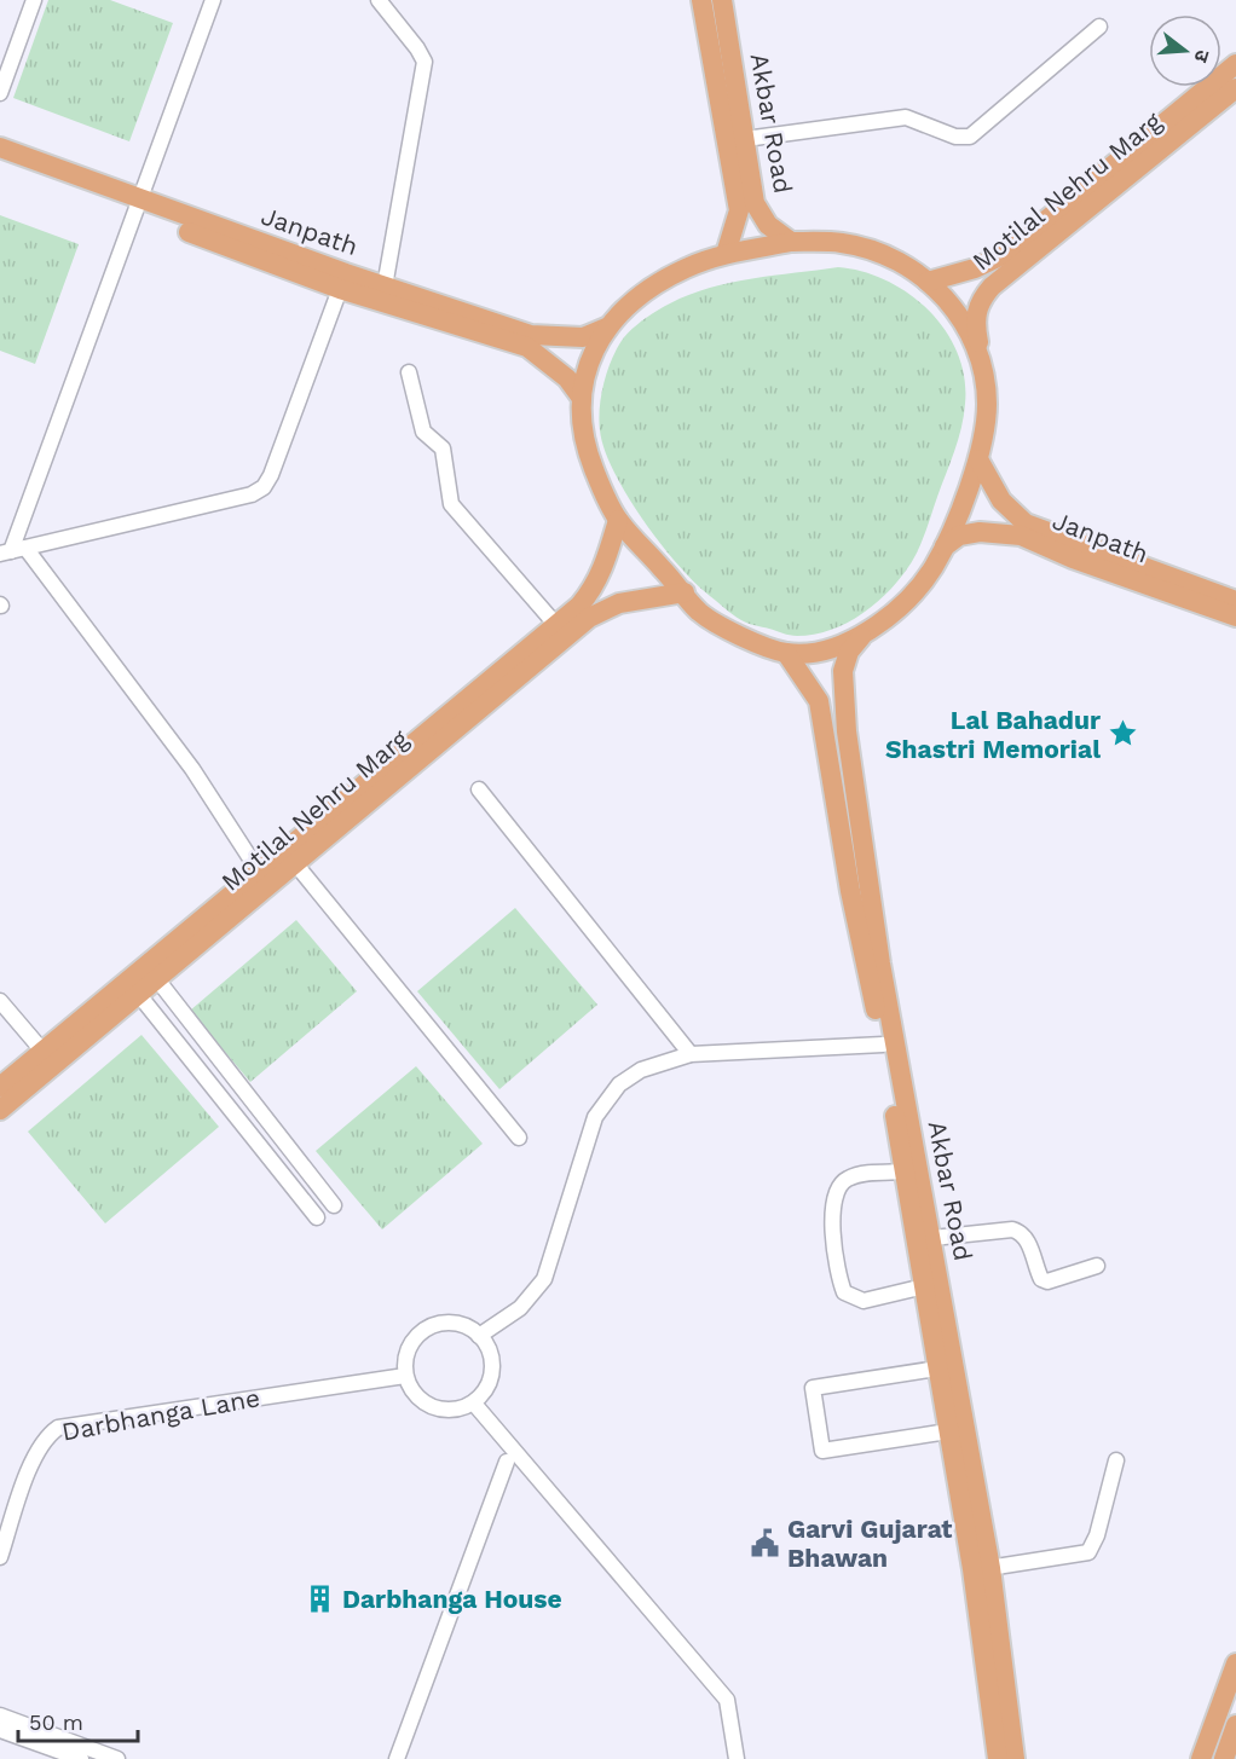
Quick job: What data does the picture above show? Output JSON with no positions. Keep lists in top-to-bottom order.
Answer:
{
  "streets": {
    "main road": ["Akbar Road", "Motilal Nehru Marg", "Janpath"],
    "street": ["Darbhanga Lane"]
  },
  "crossings": [
    ["Akbar Road", "Motilal Nehru Marg"],
    ["Motilal Nehru Marg", "Janpath"]
  ],
  "places": {
    "place": ["Lal Bahadur Shastri Memorial"],
    "public building": ["Garvi Gujarat Bhawan"],
    "building": ["Darbhanga House"]
  },
  "scale_bar": "50 m",
  "north": "right"
}
